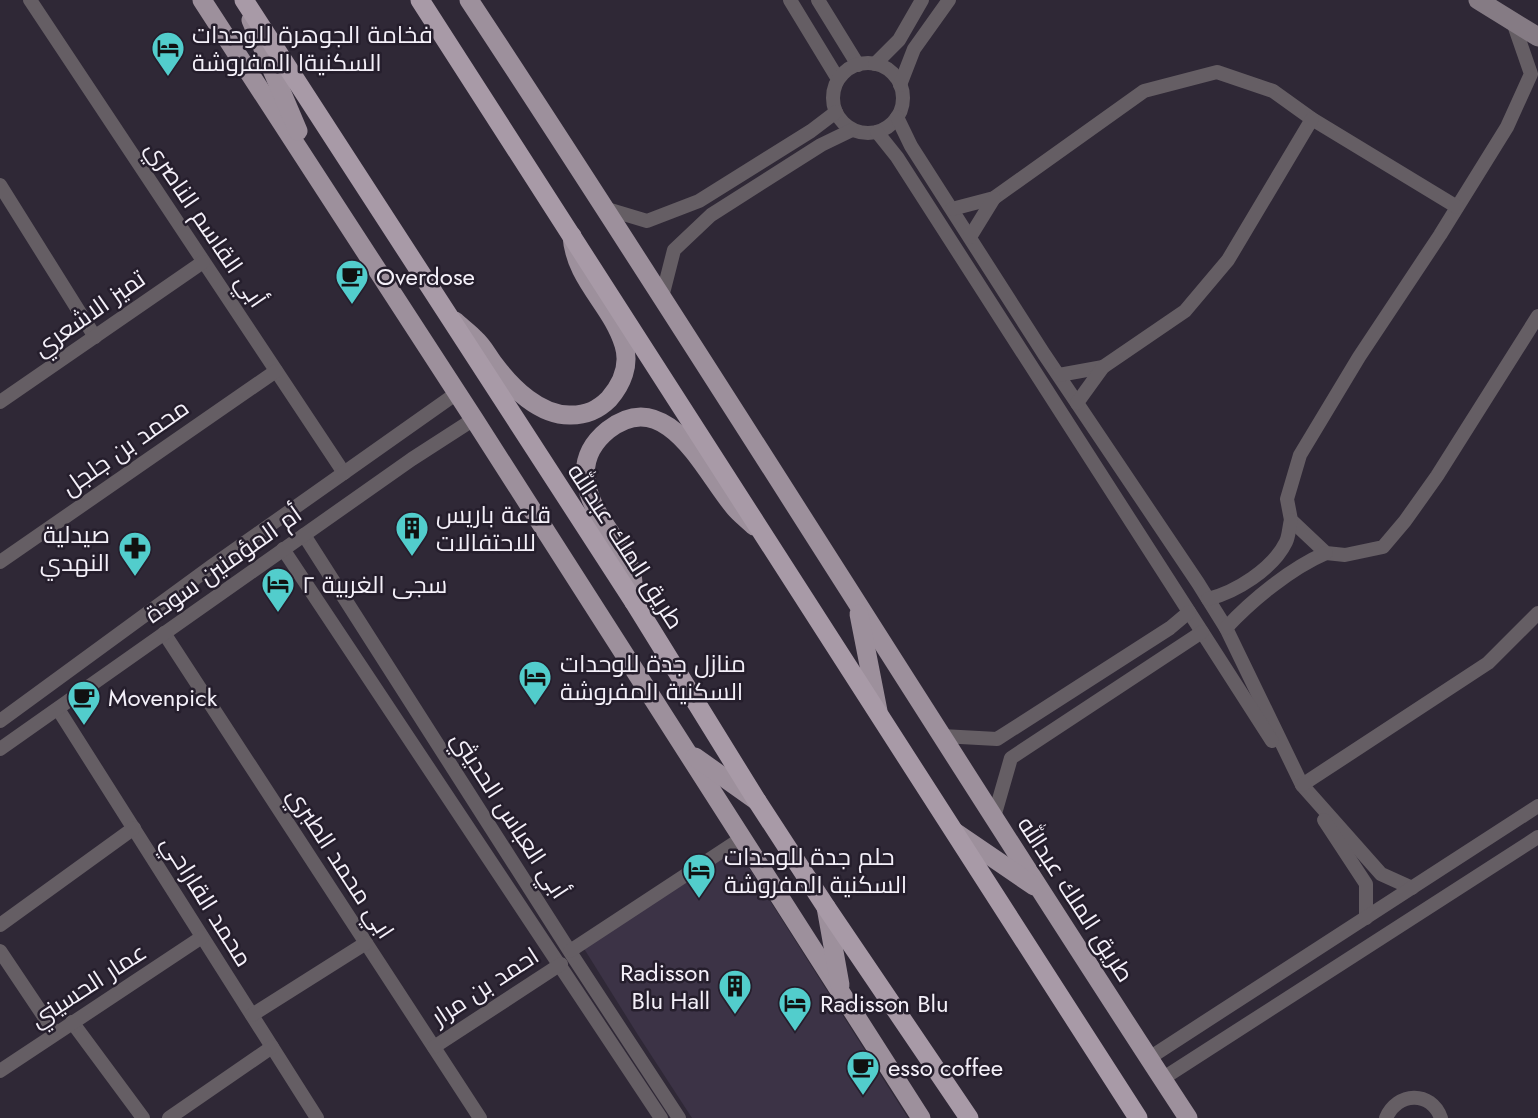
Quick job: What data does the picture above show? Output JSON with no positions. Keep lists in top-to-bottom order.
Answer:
{
  "streets": {
    "highway": ["طريق الملك عبدالله"],
    "street": [
      "أبي القاسم الناصري",
      "تميز الاشعري",
      "محمد بن جلجل",
      "أم المؤمنين سودة",
      "أبي العباس الحديثي",
      "ابي محمد الطبري",
      "محمد القاراحي",
      "عمار الحسيني",
      "احمد بن مرار"
    ]
  },
  "crossings": [
    ["أبي القاسم الناصري", "تميز الاشعري"],
    ["أبي القاسم الناصري", "محمد بن جلجل"],
    ["أبي القاسم الناصري", "أم المؤمنين سودة"],
    ["أم المؤمنين سودة", "أبي العباس الحديثي"],
    ["أم المؤمنين سودة", "ابي محمد الطبري"],
    ["أم المؤمنين سودة", "محمد القاراحي"],
    ["أبي العباس الحديثي", "احمد بن مرار"],
    ["ابي محمد الطبري", "احمد بن مرار"],
    ["محمد القاراحي", "عمار الحسيني"]
  ],
  "places": {
    "hotel": [
      "فخامة الجوهرة للوحدات السكنيةا المفروشة",
      "سجى الغربية ٢",
      "منازل جدة للوحدات السكنية المفروشة",
      "حلم جدة للوحدات السكنية المفروشة",
      "Radisson Blu"
    ],
    "cafe": ["Overdose", "Movenpick", "esso coffee"],
    "building": ["قاعة باريس للاحتفالات", "Radisson Blu Hall"],
    "pharmacy": ["صيدلية النهدي"]
  }
}
